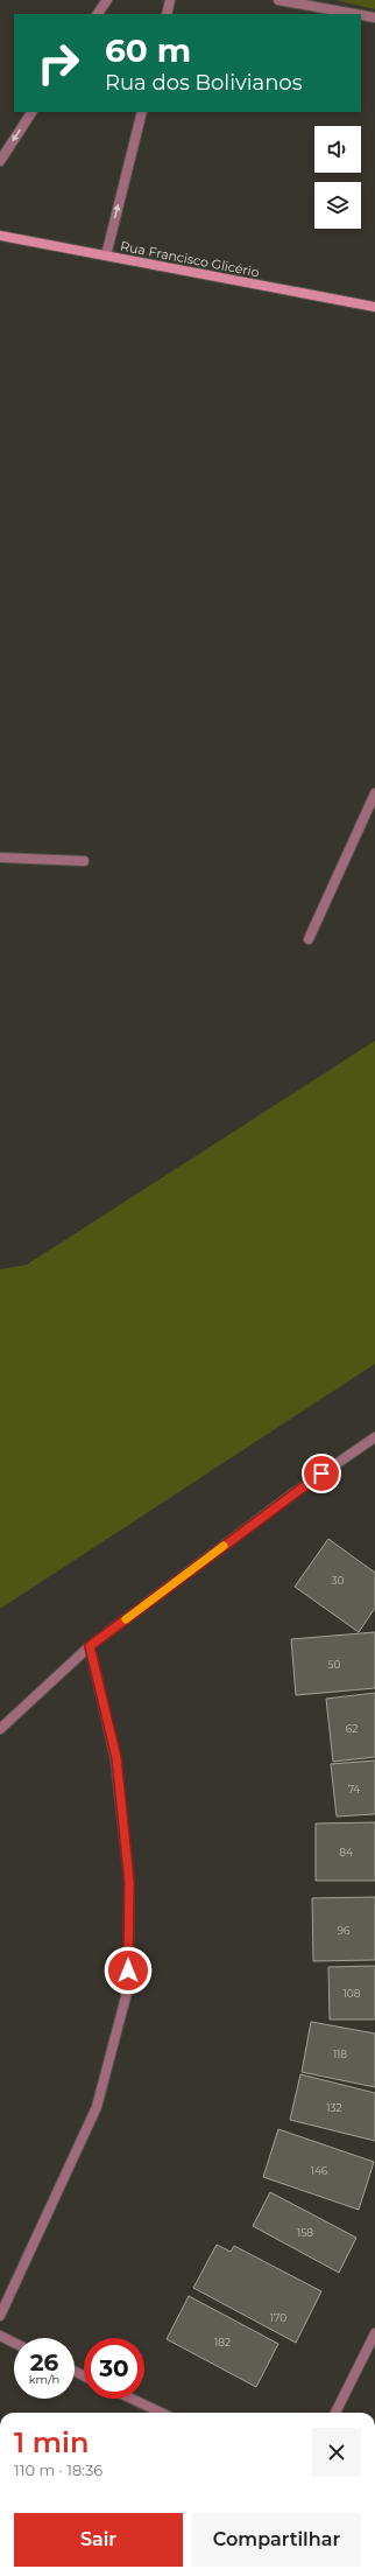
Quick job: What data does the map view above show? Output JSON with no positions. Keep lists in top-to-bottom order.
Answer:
{
  "streets": {
    "street": ["Rua Francisco Glicério"]
  },
  "house_numbers": [
    "30",
    "50",
    "62",
    "74",
    "84",
    "96",
    "108",
    "118",
    "132",
    "146",
    "158",
    "170",
    "182"
  ],
  "page": {
    "turn": ["60 m", "Rua dos Bolivianos"],
    "speed": "26 km/h",
    "limit": "30",
    "heading": ["1 min", "110 m · 18:36"],
    "buttons": ["Sair", "Compartilhar"]
  }
}
